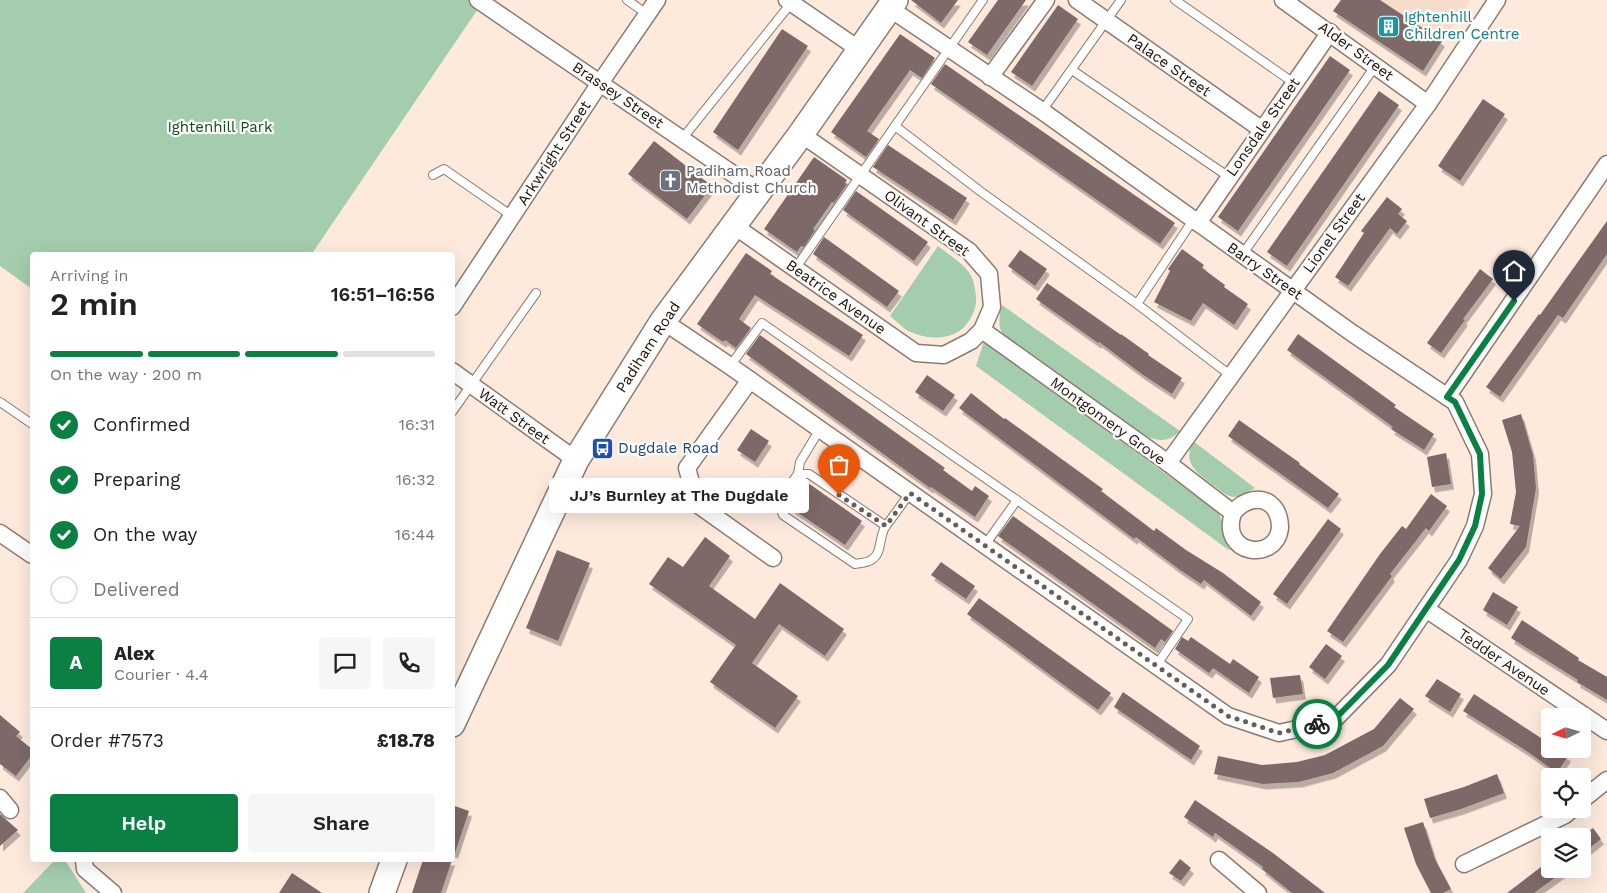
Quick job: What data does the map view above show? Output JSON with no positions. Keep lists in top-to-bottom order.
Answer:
{
  "streets": {
    "main road": ["Padiham Road"],
    "street": [
      "Alder Street",
      "Palace Street",
      "Brassey Street",
      "Lonsdale Street",
      "Arkwright Street",
      "Olivant Street",
      "Lionel Street",
      "Barry Street",
      "Beatrice Avenue",
      "Watt Street",
      "Montgomery Grove",
      "Tedder Avenue"
    ]
  },
  "crossings": [
    ["Alder Street", "Lonsdale Street"],
    ["Alder Street", "Lionel Street"],
    ["Palace Street", "Lonsdale Street"],
    ["Brassey Street", "Arkwright Street"],
    ["Brassey Street", "Padiham Road"],
    ["Lonsdale Street", "Barry Street"],
    ["Olivant Street", "Beatrice Avenue"],
    ["Olivant Street", "Padiham Road"],
    ["Olivant Street", "Montgomery Grove"],
    ["Lionel Street", "Barry Street"],
    ["Lionel Street", "Montgomery Grove"],
    ["Barry Street", "Padiham Road"],
    ["Barry Street", "Tedder Avenue"],
    ["Beatrice Avenue", "Padiham Road"],
    ["Padiham Road", "Watt Street"]
  ],
  "parks": ["Ightenhill Park"],
  "places": {
    "building": ["Ightenhill Children Centre"],
    "church": ["Padiham Road Methodist Church"],
    "bus stop": ["Dugdale Road"],
    "other": ["JJ’s Burnley at The Dugdale"]
  },
  "north": "left",
  "page": {
    "heading": ["2 min", "Arriving in", "16:51–16:56"],
    "panel": [
      "Alex",
      "Courier · 4.4",
      "Order #7573",
      "£18.78"
    ],
    "bar": "On the way · 200 m",
    "list": [
      ["Confirmed", "16:31"],
      ["Preparing", "16:32"],
      ["On the way", "16:44"],
      "Delivered"
    ],
    "bubble": "JJ’s Burnley at The Dugdale",
    "round": "A",
    "buttons": ["Help", "Share"]
  }
}
